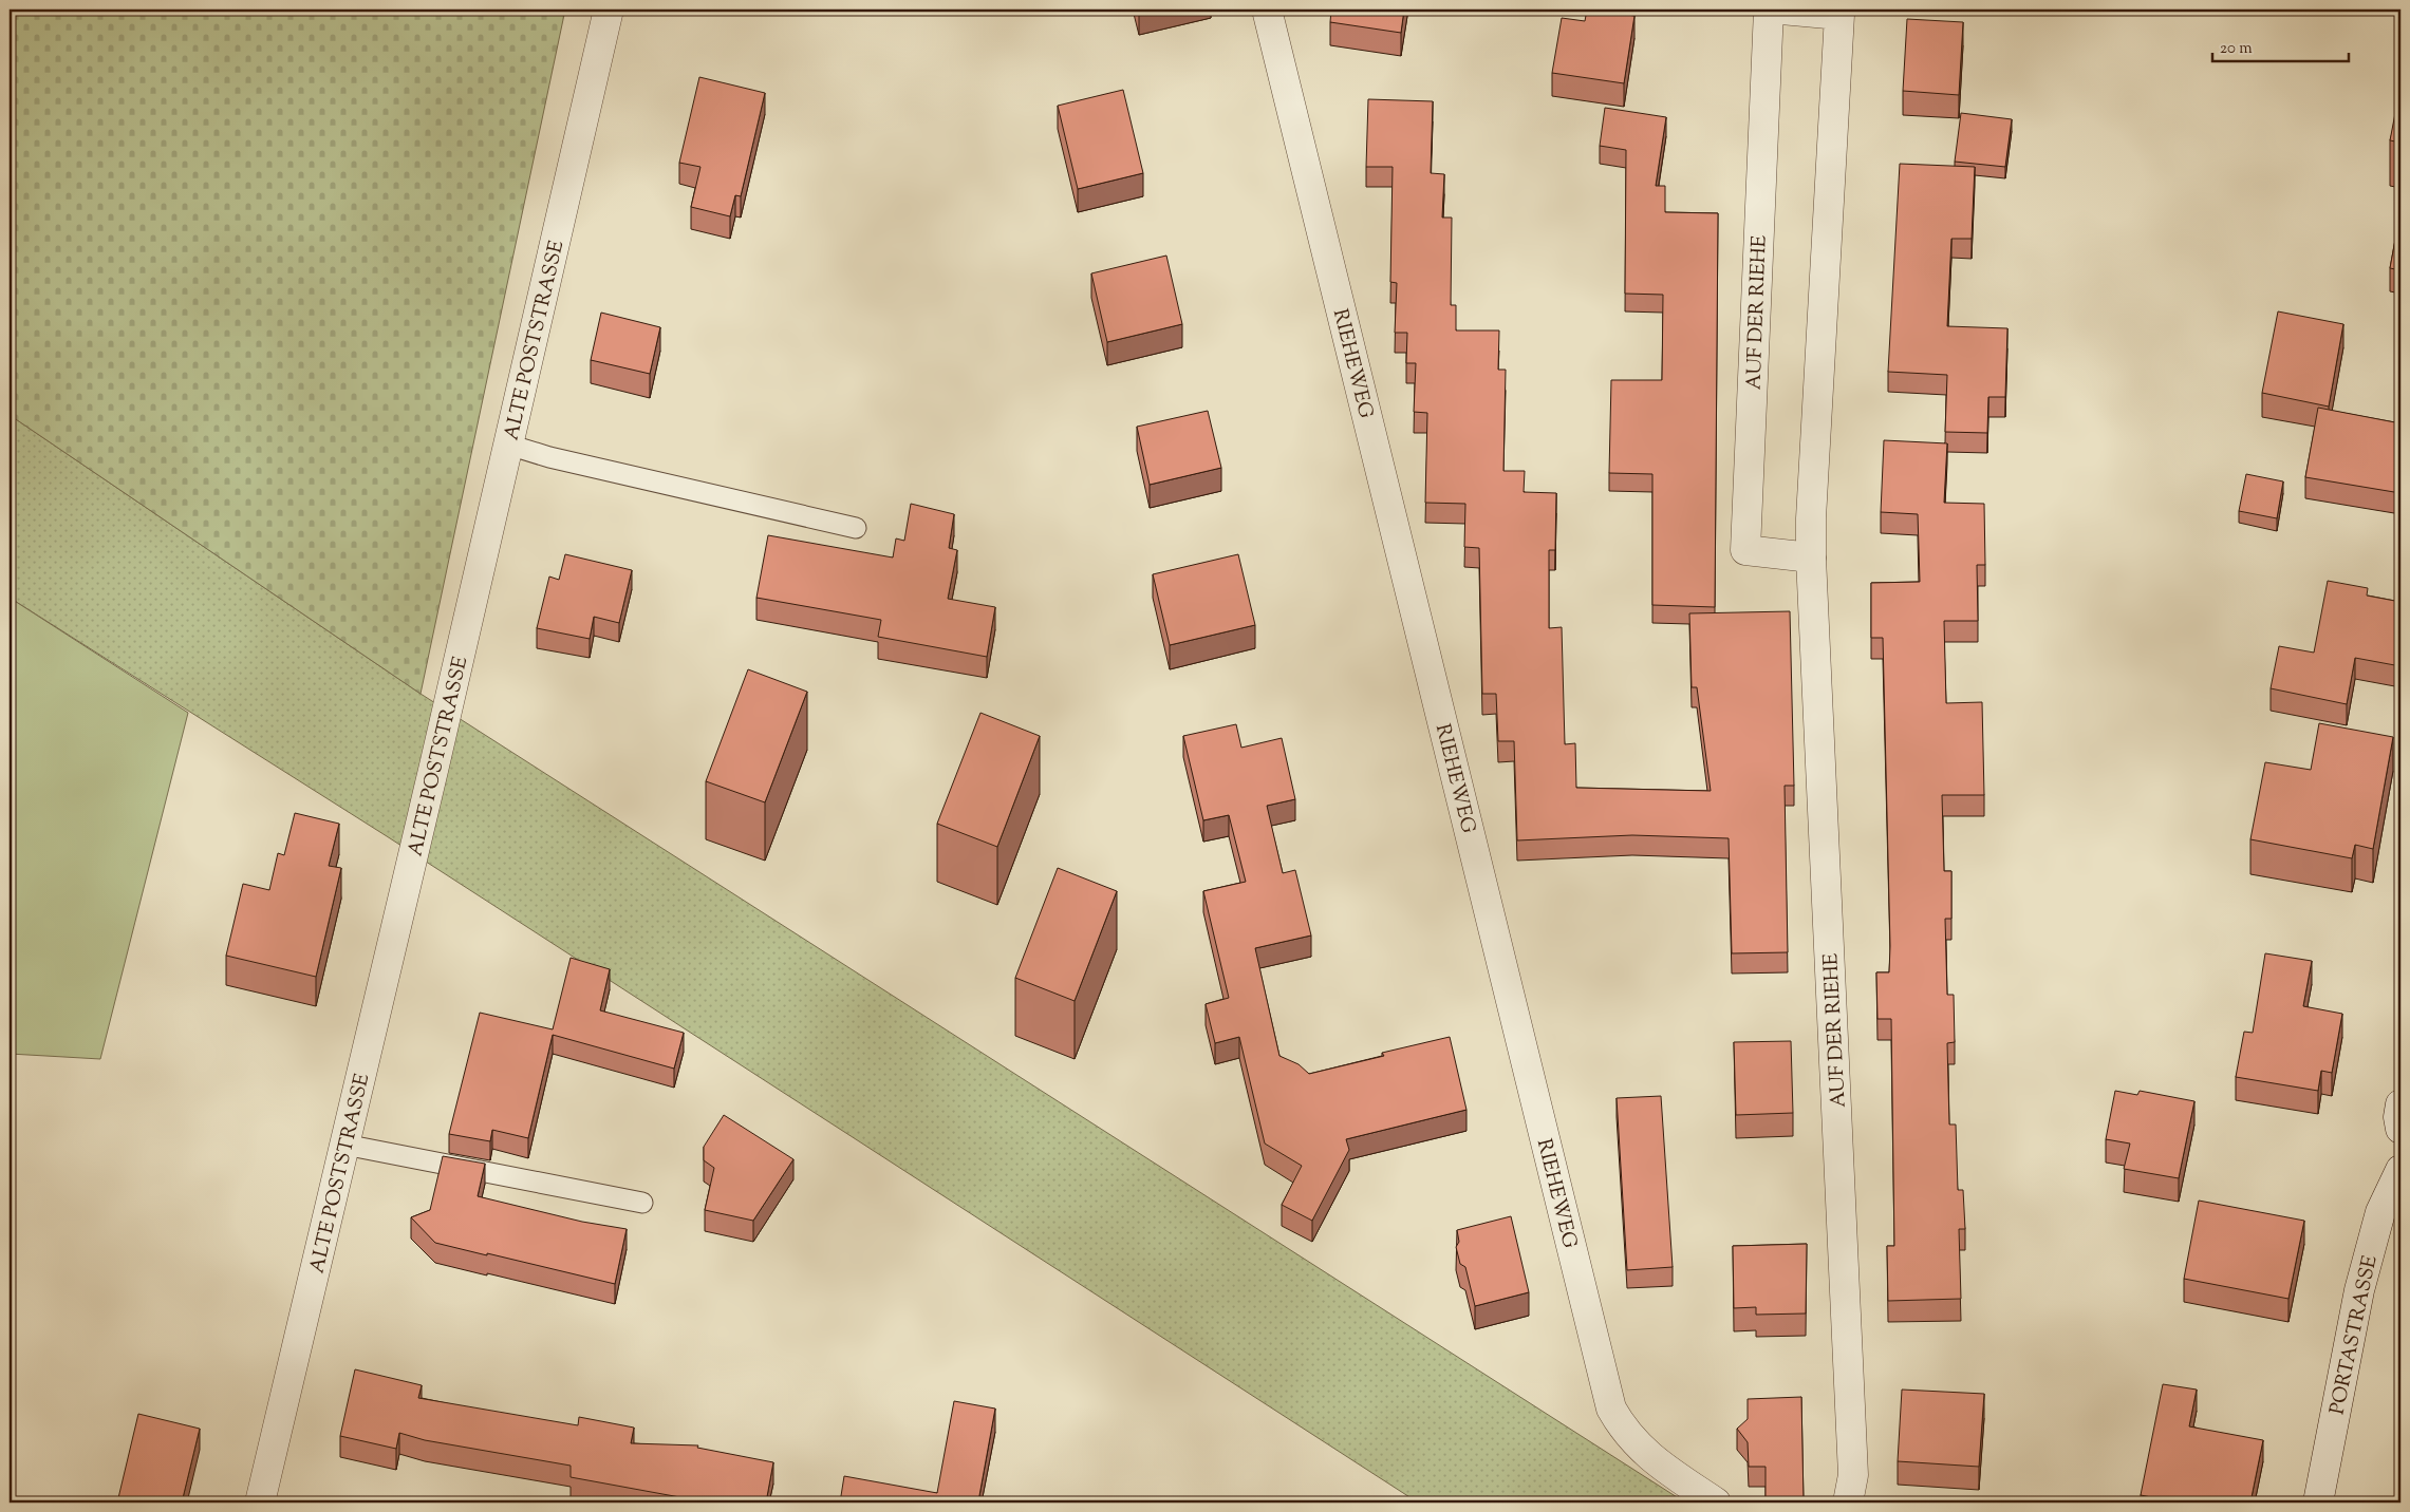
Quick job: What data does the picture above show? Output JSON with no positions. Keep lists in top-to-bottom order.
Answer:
{
  "streets": {
    "street": [
      "AUF DER RIEHE",
      "ALTE POSTSTRASSE",
      "RIEHEWEG",
      "PORTASTRASSE"
    ]
  },
  "scale_bar": "20 m"
}
